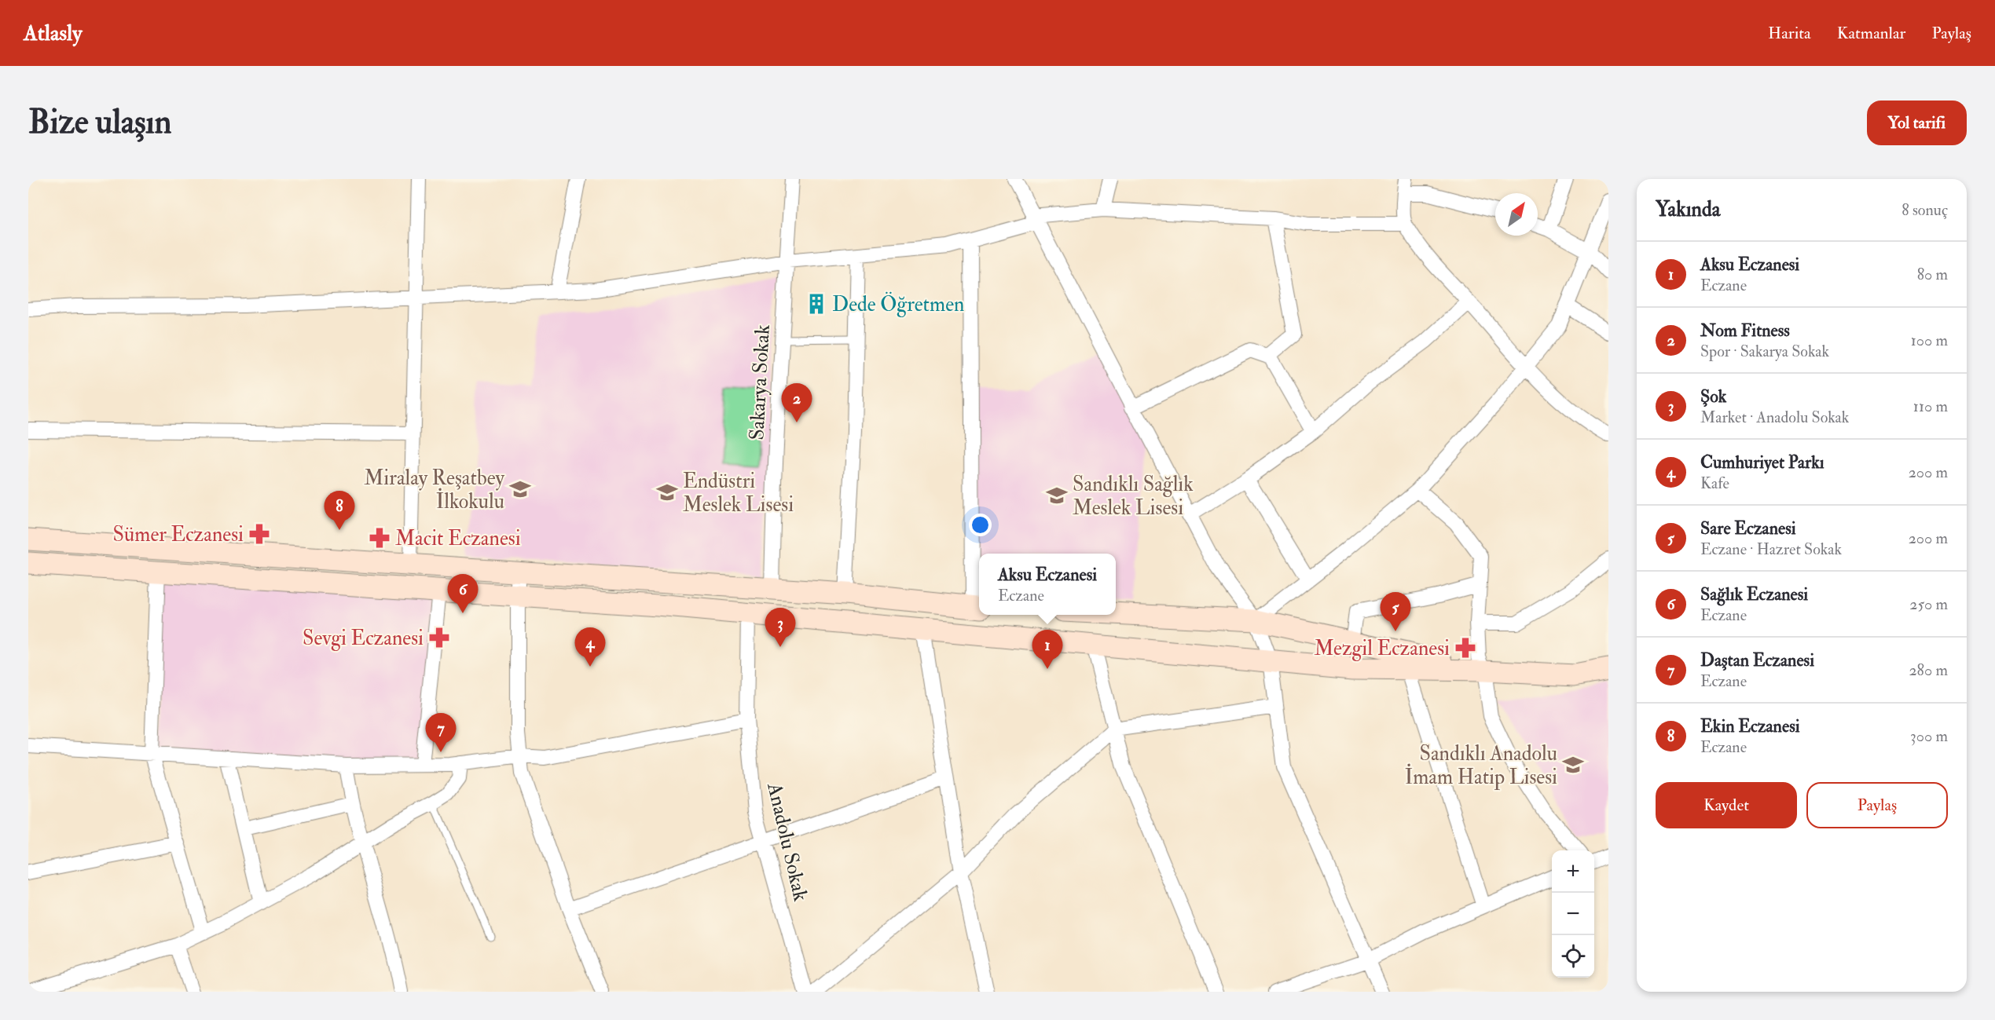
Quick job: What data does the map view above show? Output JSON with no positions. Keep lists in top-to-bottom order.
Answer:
{
  "streets": {
    "street": ["Sakarya Sokak", "Anadolu Sokak"]
  },
  "places": {
    "building": ["Dede Öğretmen"],
    "school or university": [
      "Miralay Reşatbey İlkokulu",
      "Endüstri Meslek Lisesi",
      "Sandıklı Sağlık Meslek Lisesi",
      "Sandıklı Anadolu İmam Hatip Lisesi"
    ],
    "pharmacy": [
      "Sümer Eczanesi",
      "Macit Eczanesi",
      "Sevgi Eczanesi",
      "Mezgil Eczanesi"
    ]
  },
  "north": "top right",
  "page": {
    "header": "Atlasly",
    "nav": ["Harita", "Katmanlar", "Paylaş"],
    "buttons": [
      "Yol tarifi",
      ["Kaydet", "Paylaş"]
    ],
    "title": "Bize ulaşın",
    "heading": ["Yakında", "8 sonuç"],
    "list": [
      {
        "mark": "1",
        "name": "Aksu Eczanesi",
        "note": "Eczane",
        "value": "80 m"
      },
      {
        "mark": "2",
        "name": "Nom Fitness",
        "note": "Spor · Sakarya Sokak",
        "value": "100 m"
      },
      {
        "mark": "3",
        "name": "Şok",
        "note": "Market · Anadolu Sokak",
        "value": "110 m"
      },
      {
        "mark": "4",
        "name": "Cumhuriyet Parkı",
        "note": "Kafe",
        "value": "200 m"
      },
      {
        "mark": "5",
        "name": "Sare Eczanesi",
        "note": "Eczane · Hazret Sokak",
        "value": "200 m"
      },
      {
        "mark": "6",
        "name": "Sağlık Eczanesi",
        "note": "Eczane",
        "value": "250 m"
      },
      {
        "mark": "7",
        "name": "Daştan Eczanesi",
        "note": "Eczane",
        "value": "280 m"
      },
      {
        "mark": "8",
        "name": "Ekin Eczanesi",
        "note": "Eczane",
        "value": "300 m"
      }
    ],
    "pins": [
      "2",
      "8",
      "6",
      "5",
      "3",
      "4",
      "1",
      "7"
    ],
    "popup": ["Aksu Eczanesi", "Eczane"],
    "map_buttons": ["+", "−"]
  }
}
